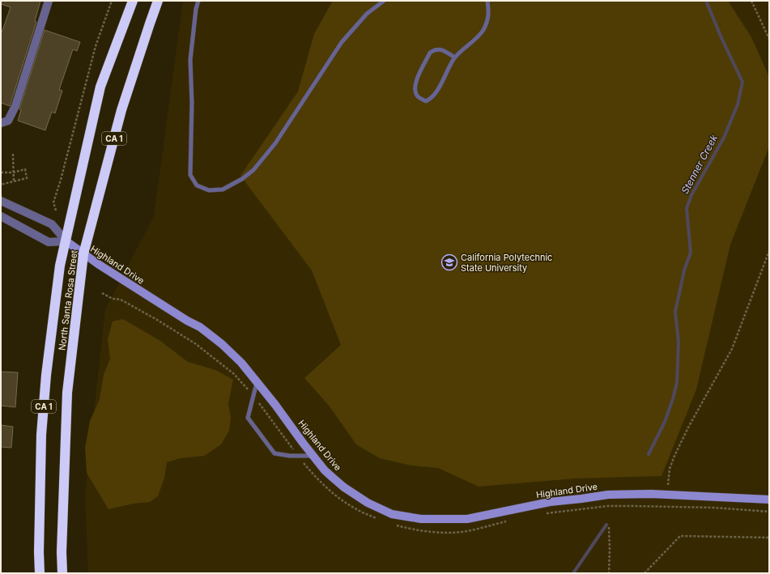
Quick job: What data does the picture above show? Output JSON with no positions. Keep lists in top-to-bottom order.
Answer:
{
  "streets": {
    "highway": ["CA 1", "North Santa Rosa Street"],
    "street": ["Highland Drive"]
  },
  "crossings": [
    ["Highland Drive", "North Santa Rosa Street"]
  ],
  "water": ["Stenner Creek"],
  "places": {
    "school or university": ["California Polytechnic State University"]
  }
}
